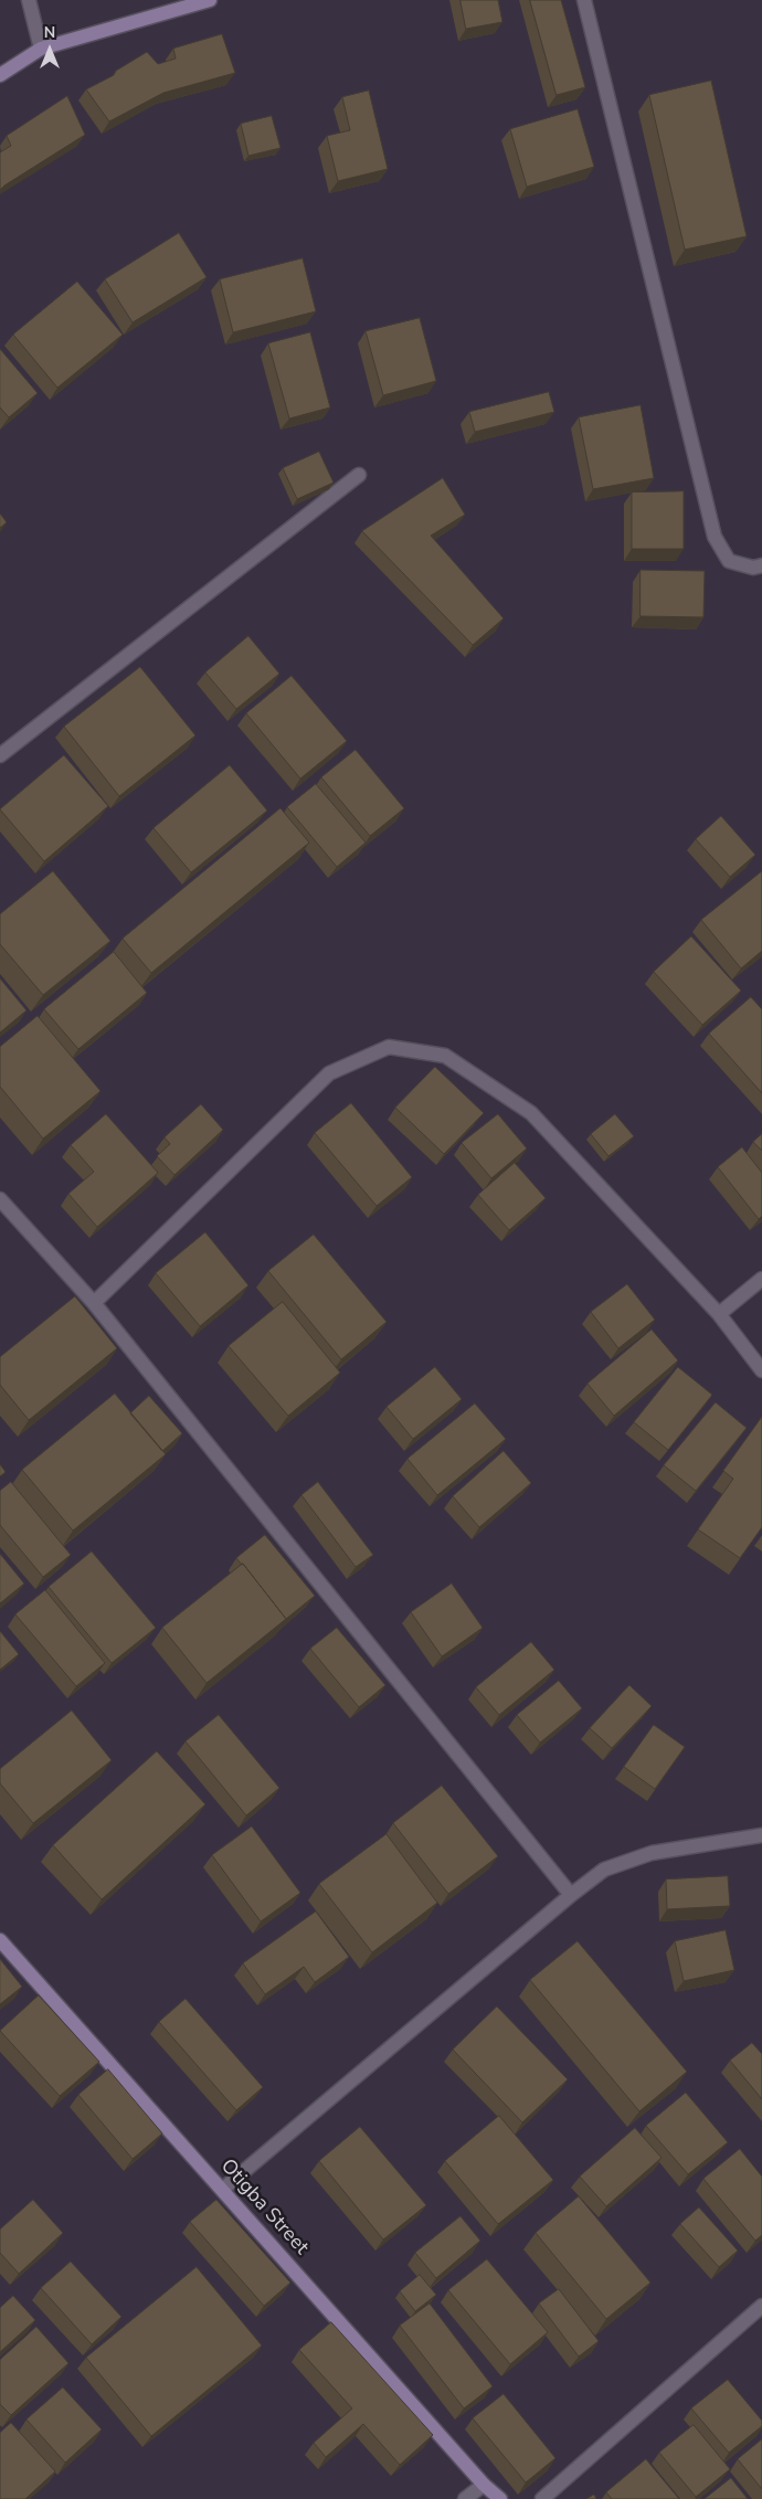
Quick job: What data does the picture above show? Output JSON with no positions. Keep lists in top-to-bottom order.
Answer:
{
  "streets": {
    "street": ["Otigba Street"]
  },
  "north": "top"
}
